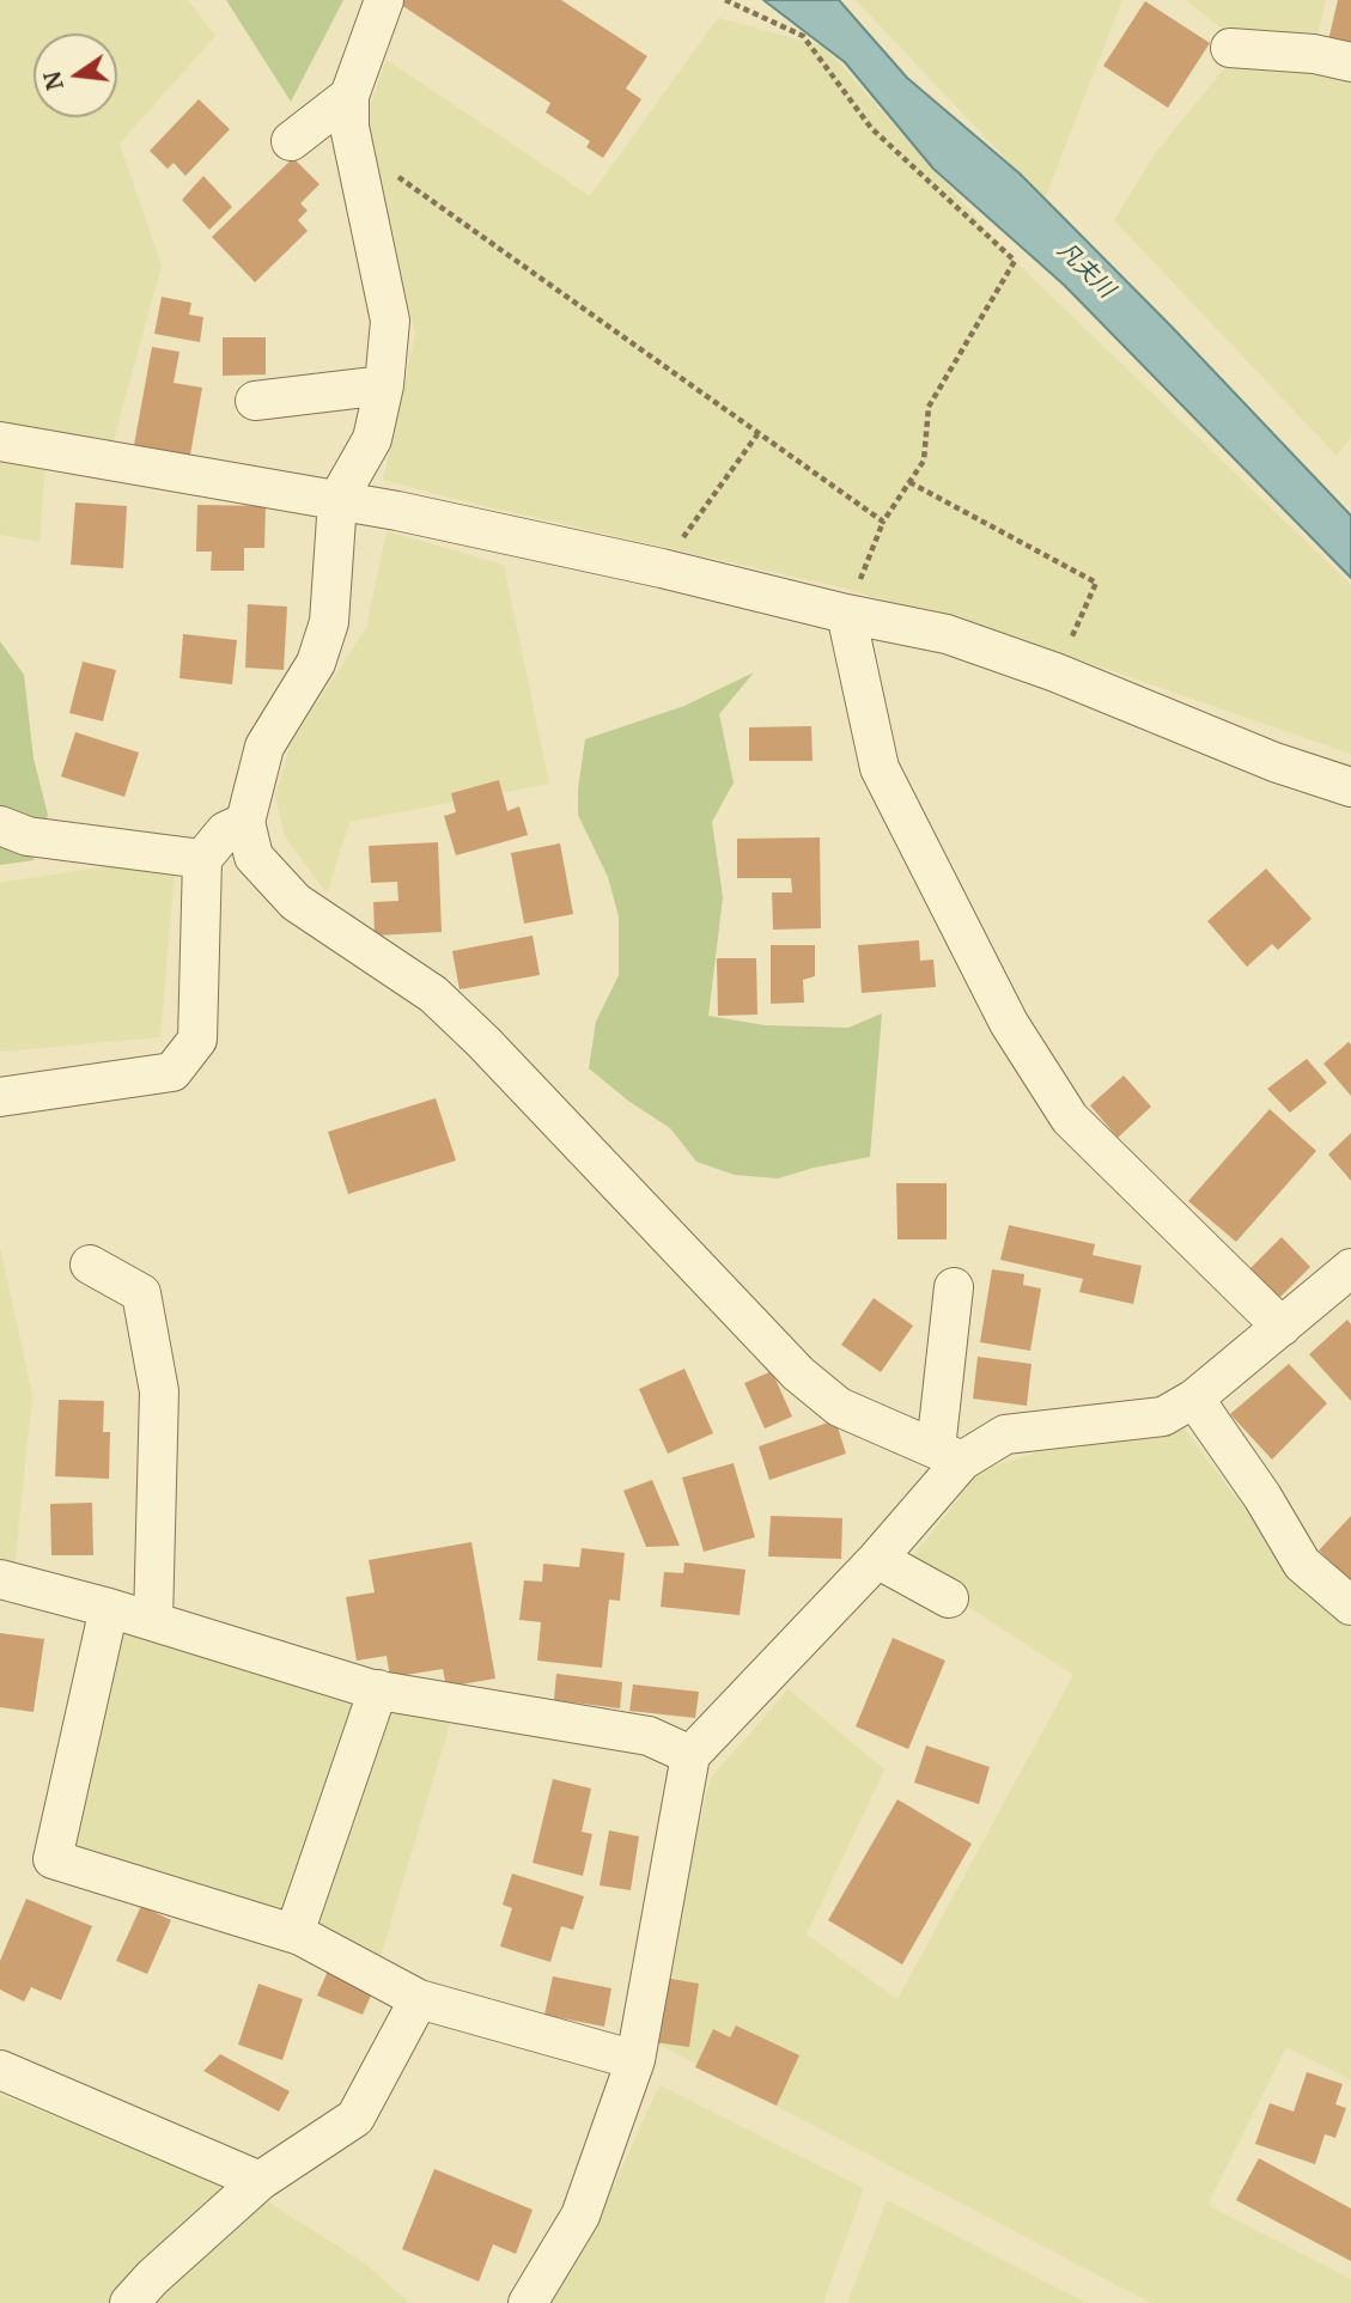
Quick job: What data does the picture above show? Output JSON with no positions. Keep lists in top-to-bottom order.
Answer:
{
  "water": ["凡夫川"],
  "north": "left"
}
